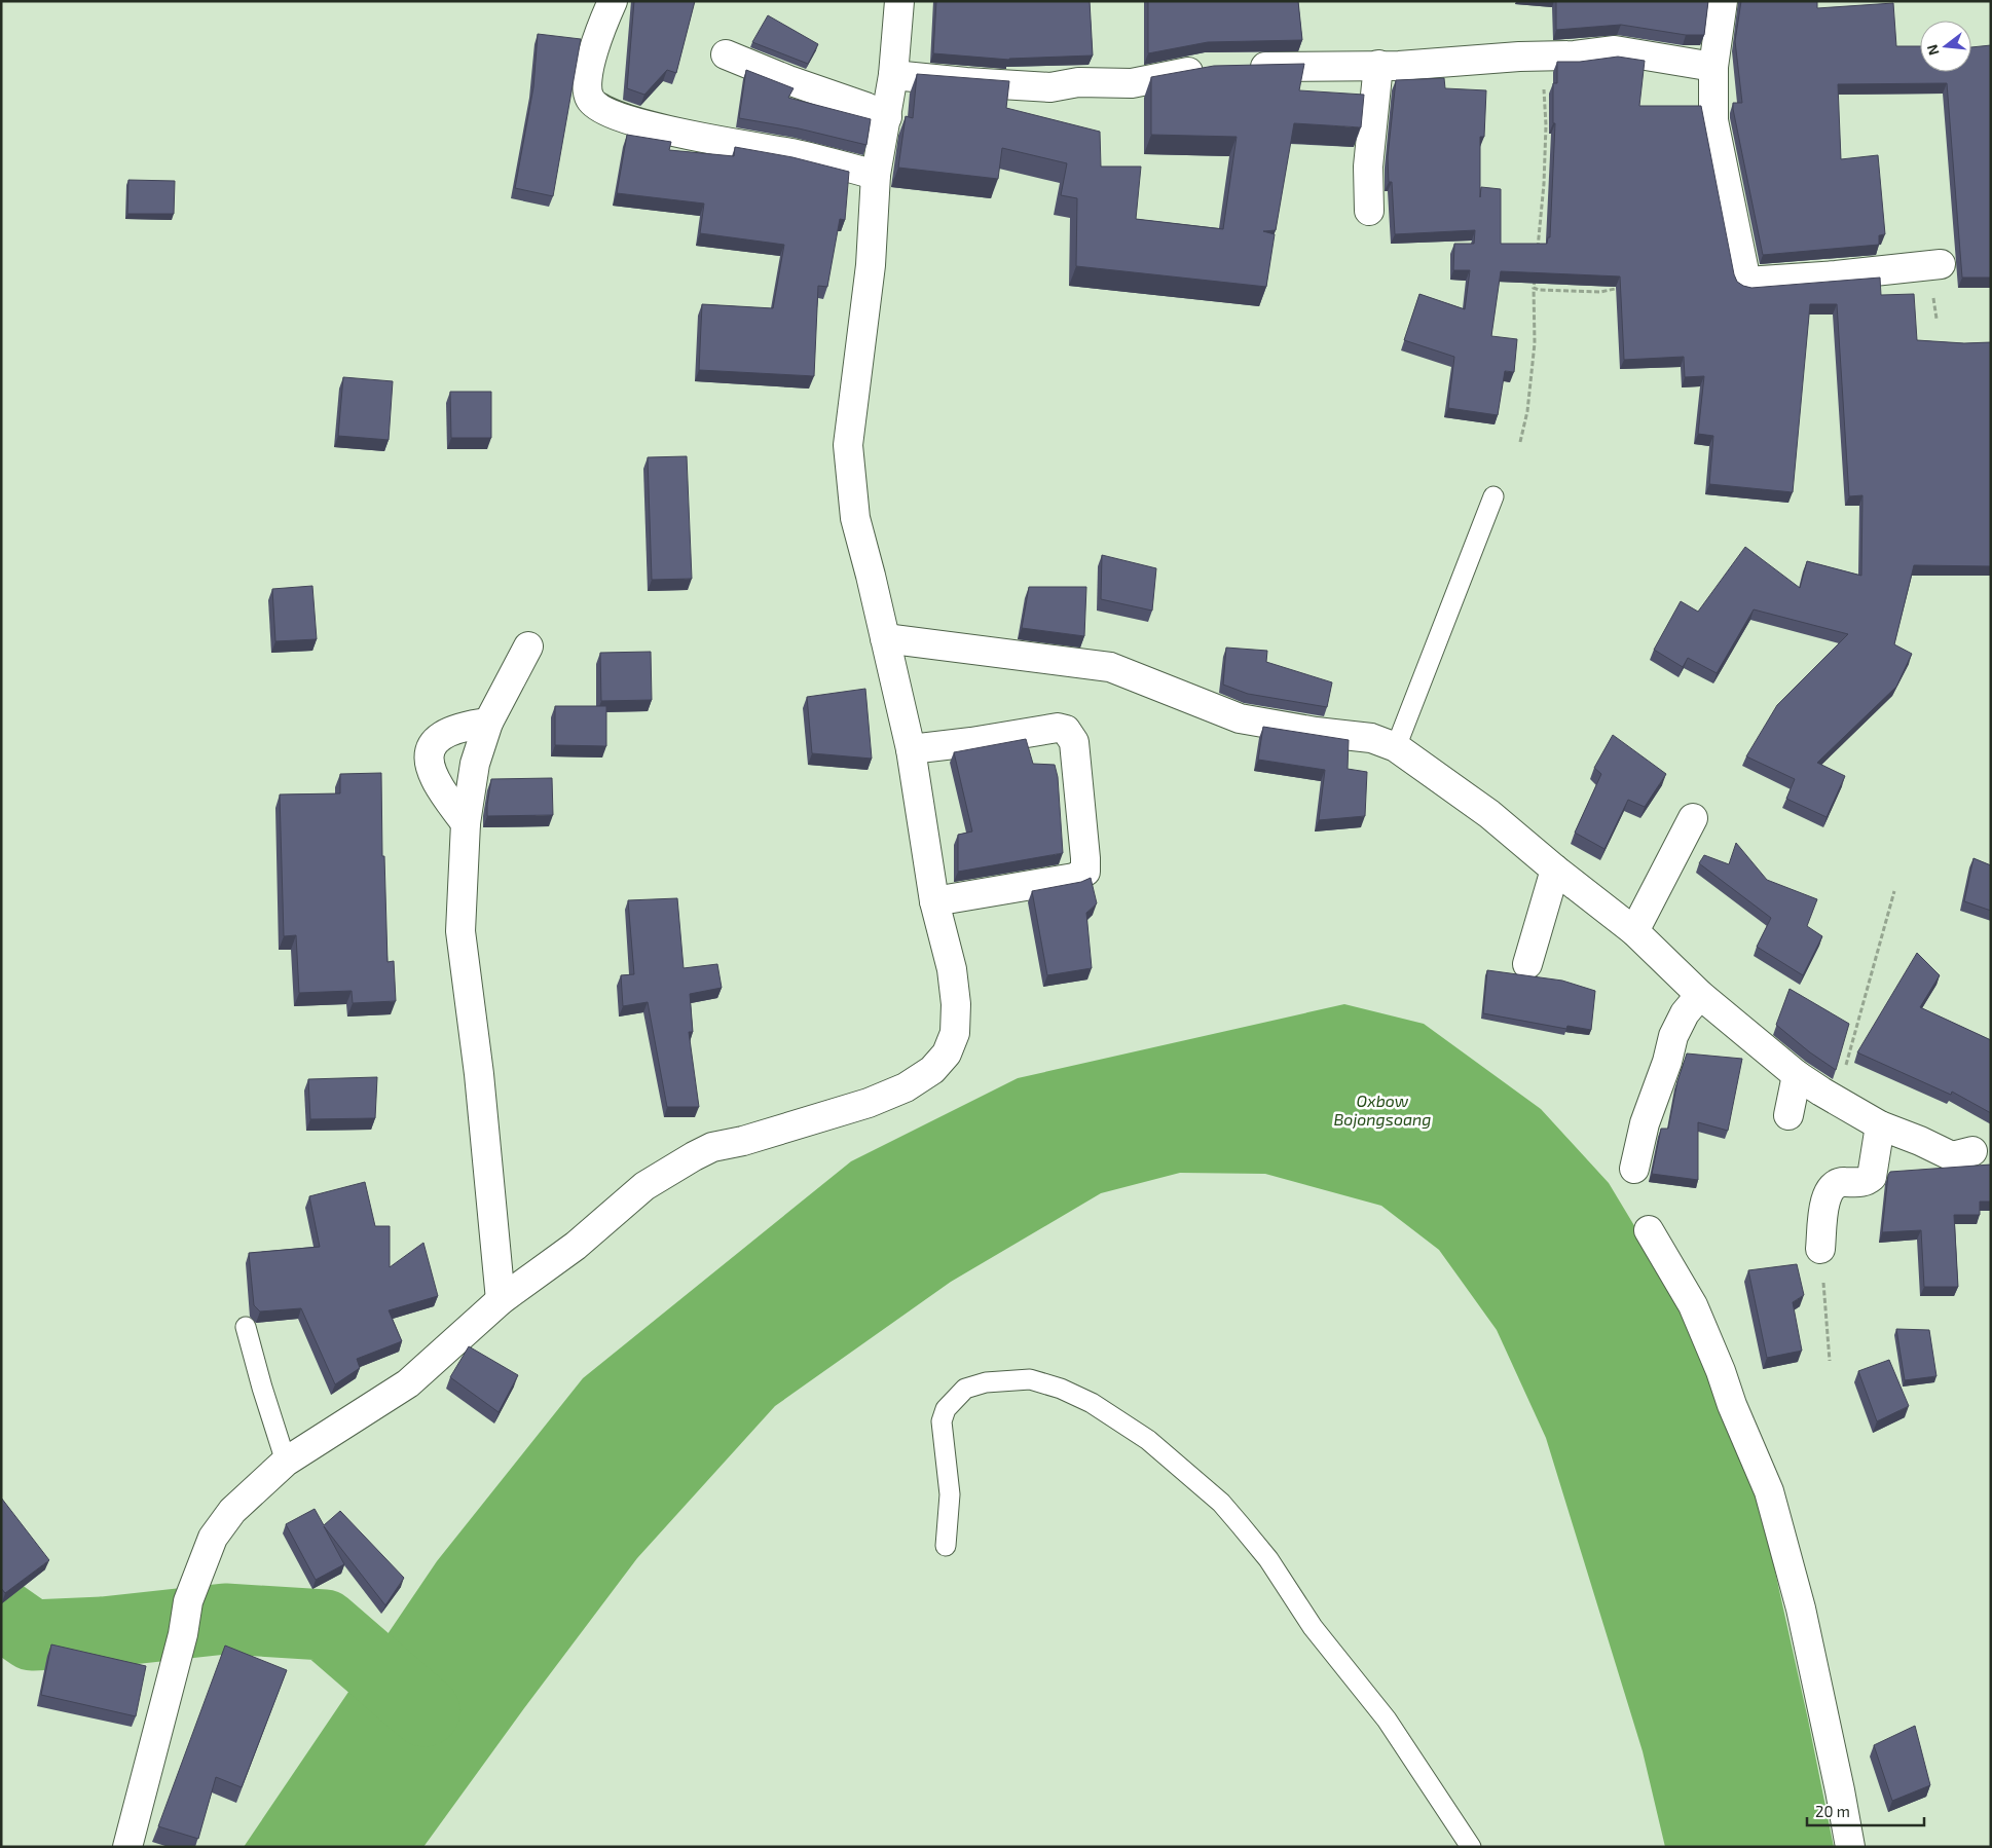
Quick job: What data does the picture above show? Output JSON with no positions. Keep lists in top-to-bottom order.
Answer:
{
  "water": ["Oxbow Bojongsoang"],
  "scale_bar": "20 m",
  "north": "left"
}
